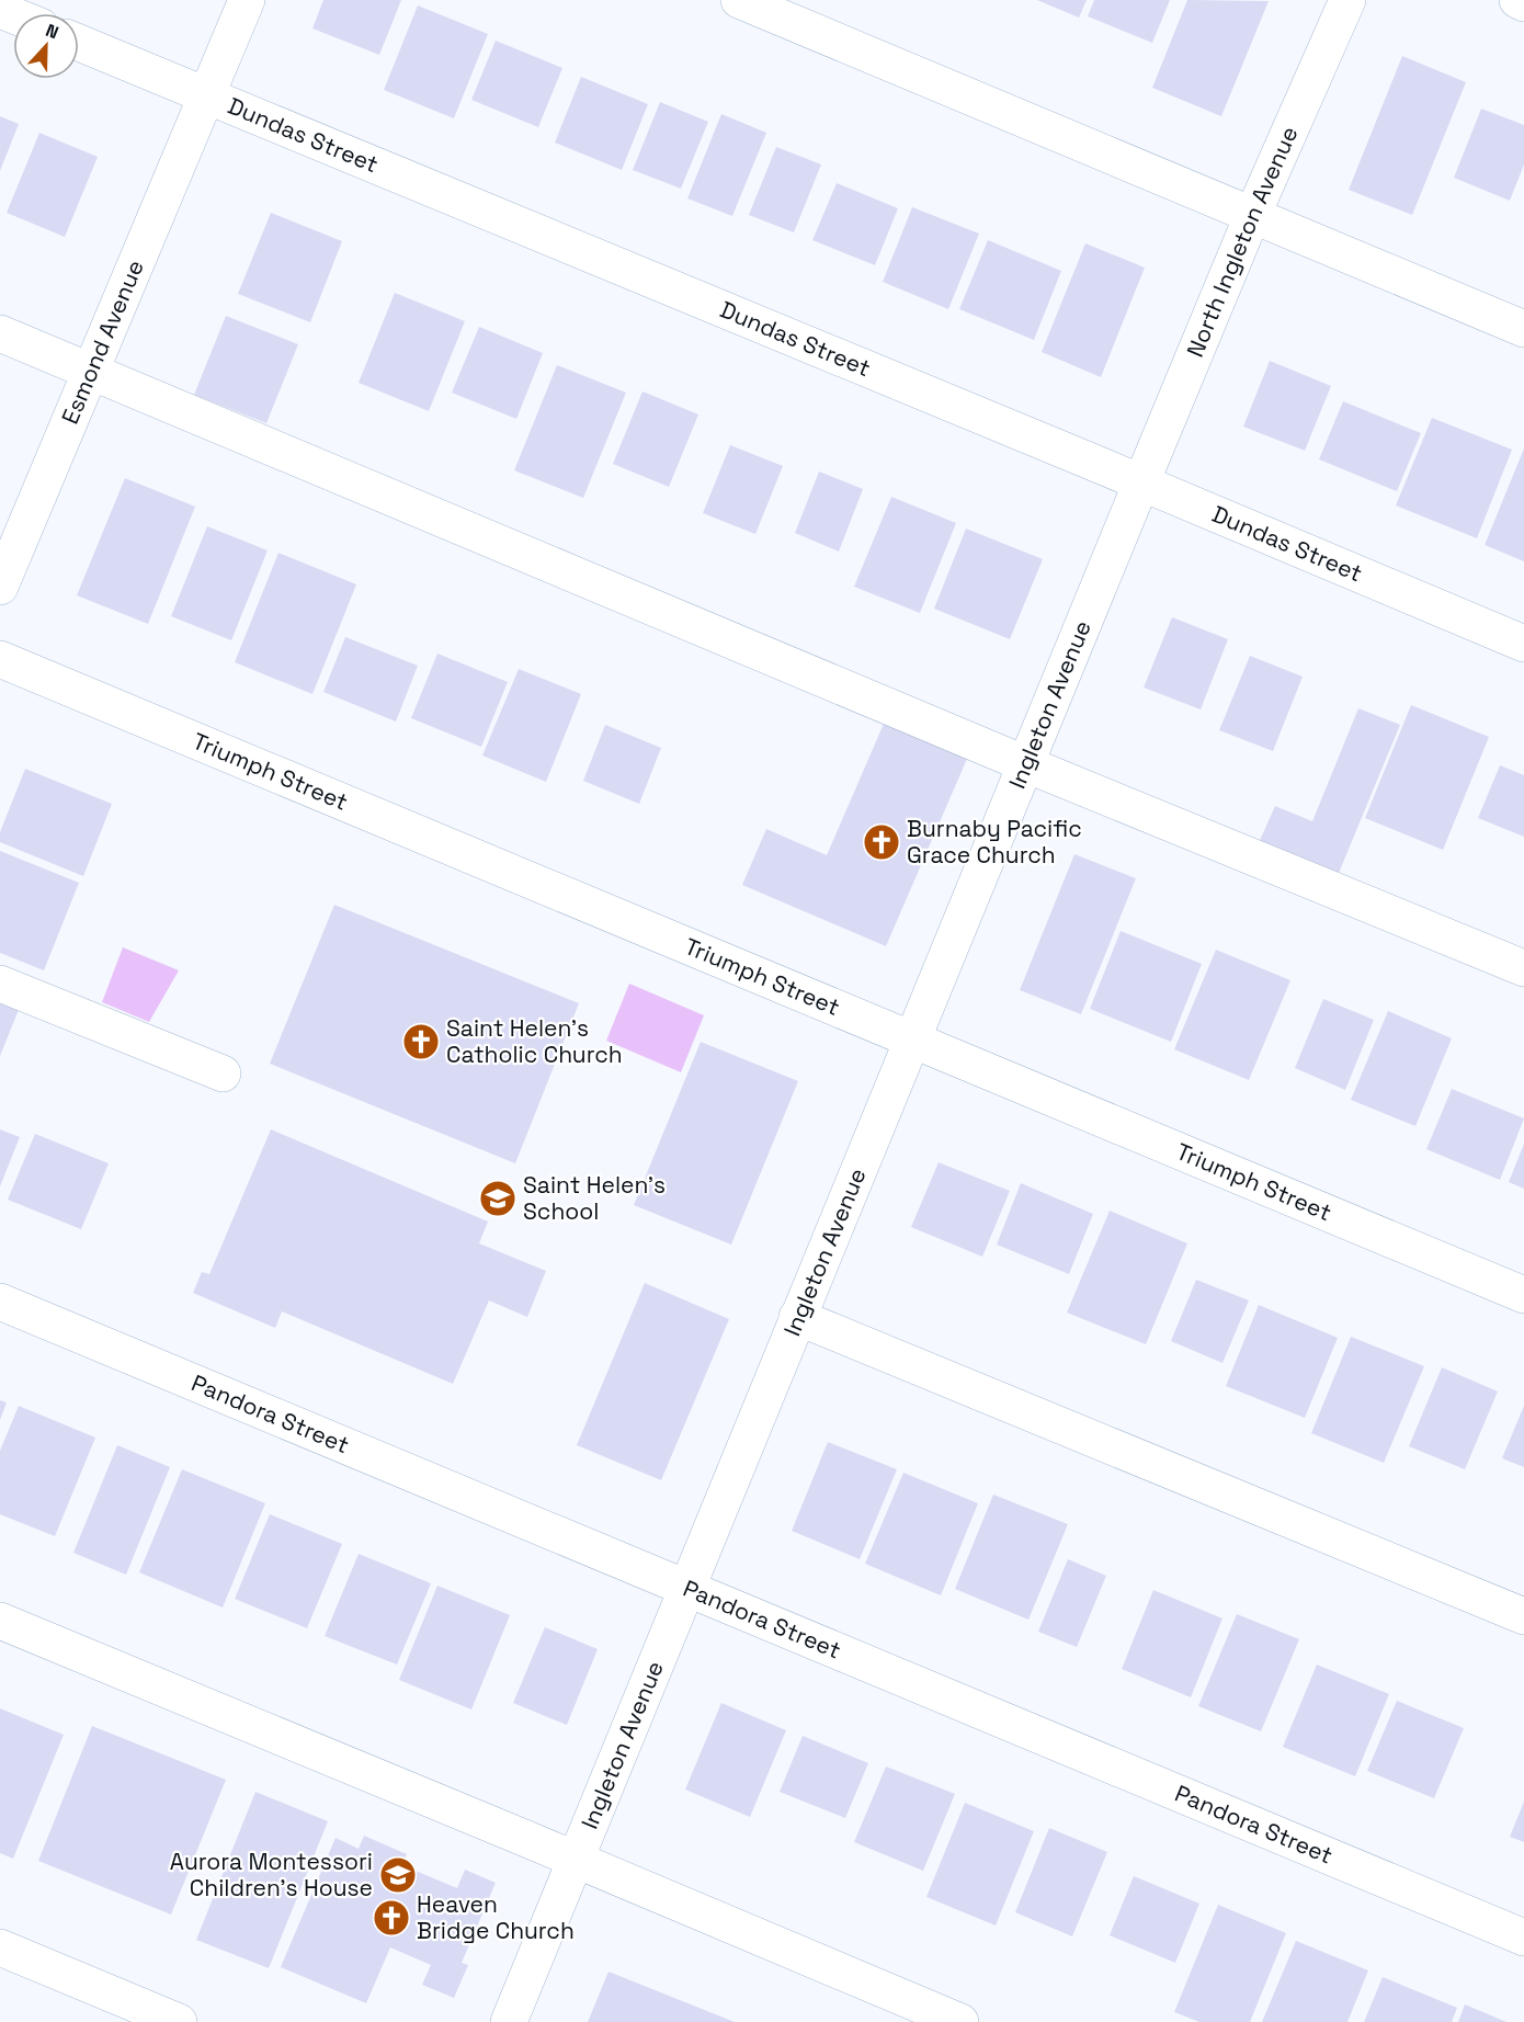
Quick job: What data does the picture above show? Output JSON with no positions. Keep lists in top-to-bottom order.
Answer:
{
  "streets": {
    "street": [
      "Dundas Street",
      "North Ingleton Avenue",
      "Esmond Avenue",
      "Ingleton Avenue",
      "Triumph Street",
      "Pandora Street"
    ]
  },
  "crossings": [
    ["Dundas Street", "North Ingleton Avenue"],
    ["Dundas Street", "Esmond Avenue"],
    ["Dundas Street", "Ingleton Avenue"],
    ["North Ingleton Avenue", "Ingleton Avenue"],
    ["Ingleton Avenue", "Triumph Street"],
    ["Ingleton Avenue", "Pandora Street"]
  ],
  "places": {
    "church": ["Burnaby Pacific Grace Church", "Saint Helen's Catholic Church", "Heaven Bridge Church"],
    "school or university": ["Saint Helen's School", "Aurora Montessori Children's House"]
  },
  "north": "top"
}
